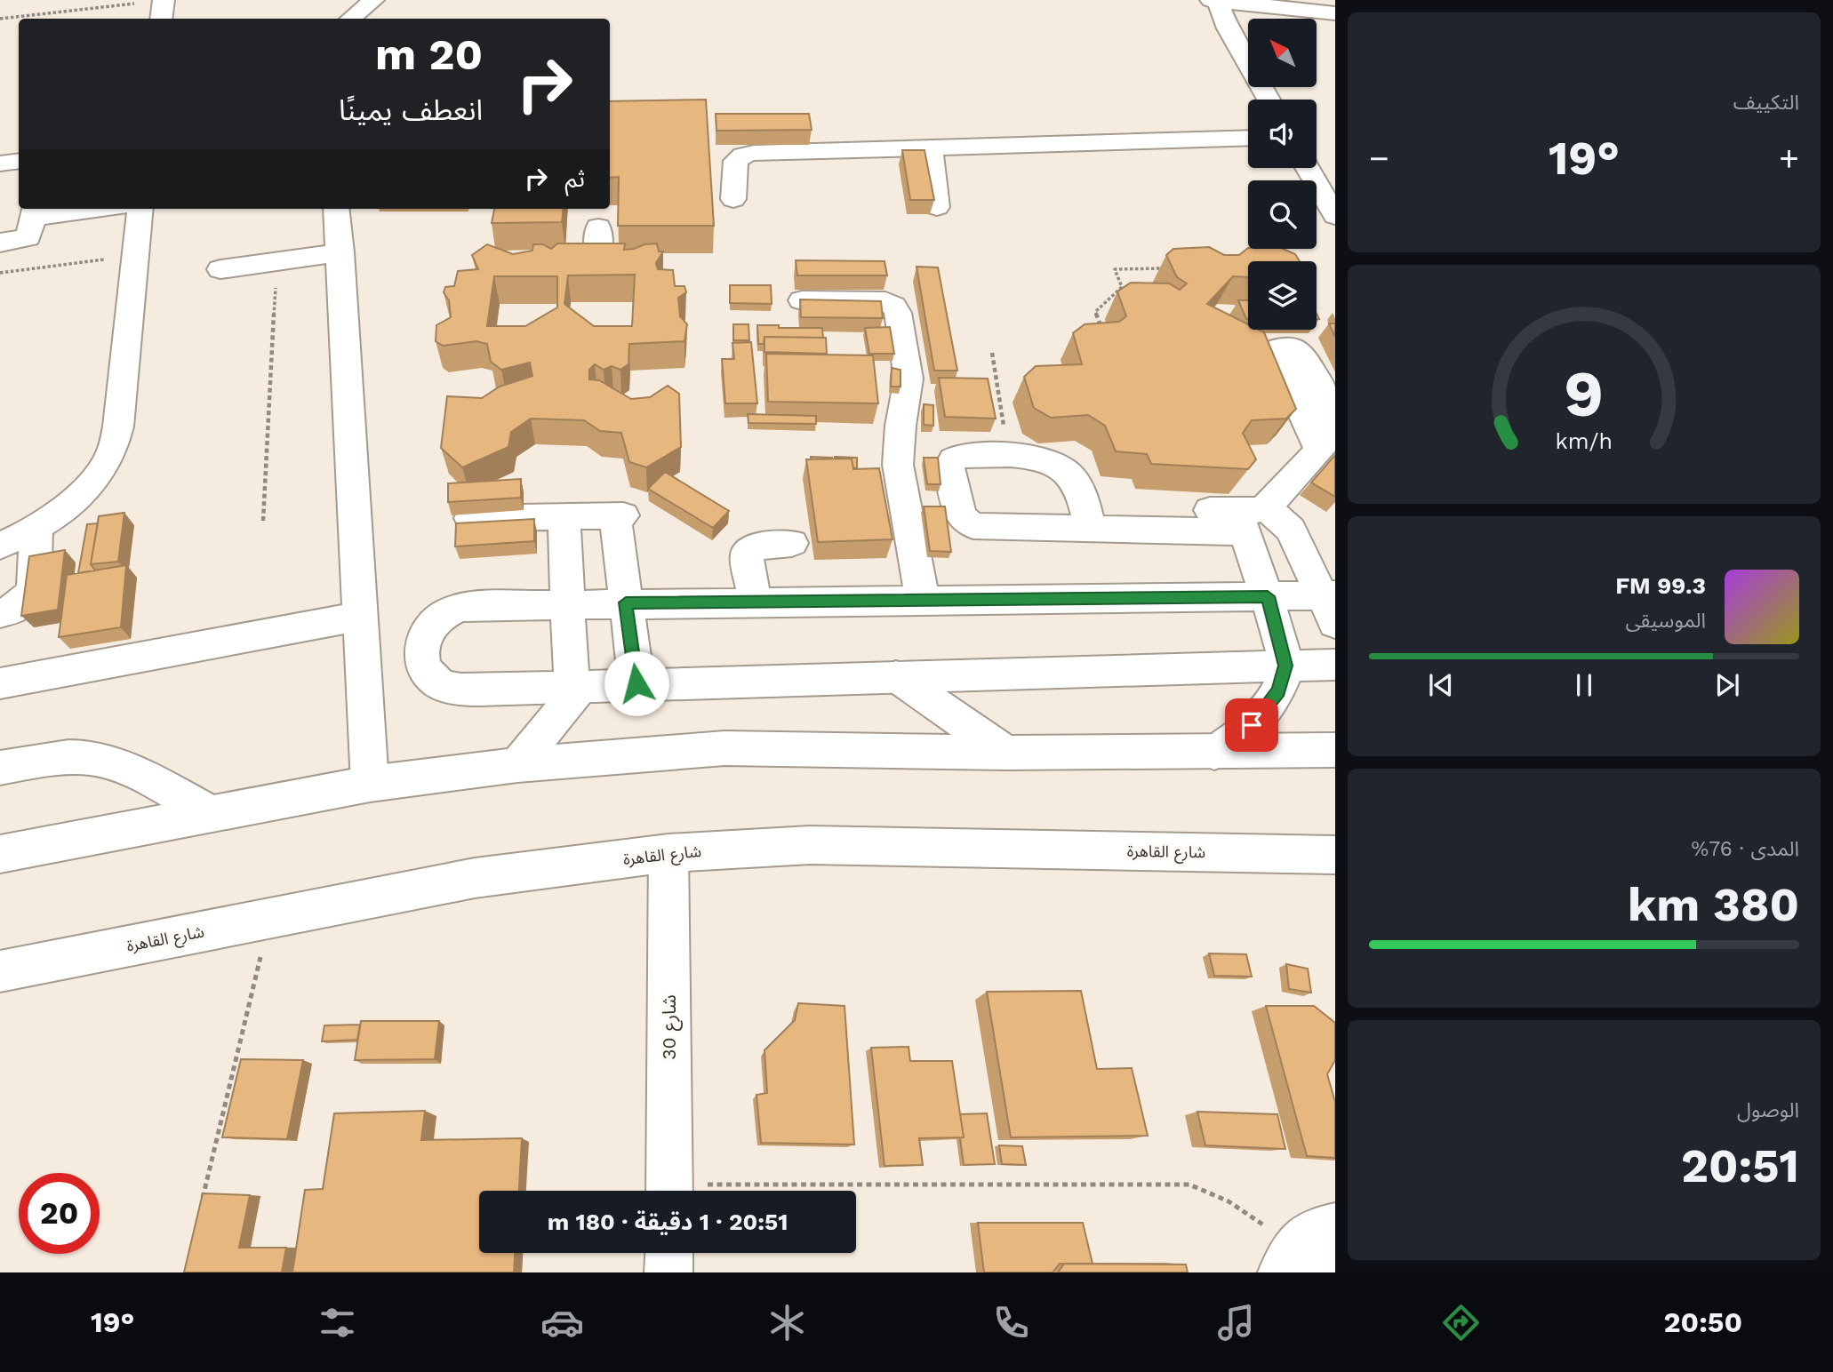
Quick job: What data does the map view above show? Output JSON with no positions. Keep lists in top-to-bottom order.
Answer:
{
  "streets": {
    "main road": ["شارع القاهرة", "شارع 30"]
  },
  "crossings": [
    ["شارع القاهرة", "شارع 30"]
  ],
  "north": "top left",
  "page": {
    "tile": [
      "التكييف",
      ["المدى · 76%", "380 km"],
      ["الوصول", "20:51"]
    ],
    "turn": ["20 m", "انعطف يمينًا"],
    "heat": ["−", "19°", "+"],
    "then": "ثم",
    "song": ["99.3 FM", "الموسيقى"],
    "limit": "20",
    "trip": "20:51 · 1 دقيقة · 180 m",
    "tabs": ["20:50", "19°"],
    "gauge": ["9", "km/h"]
  }
}
